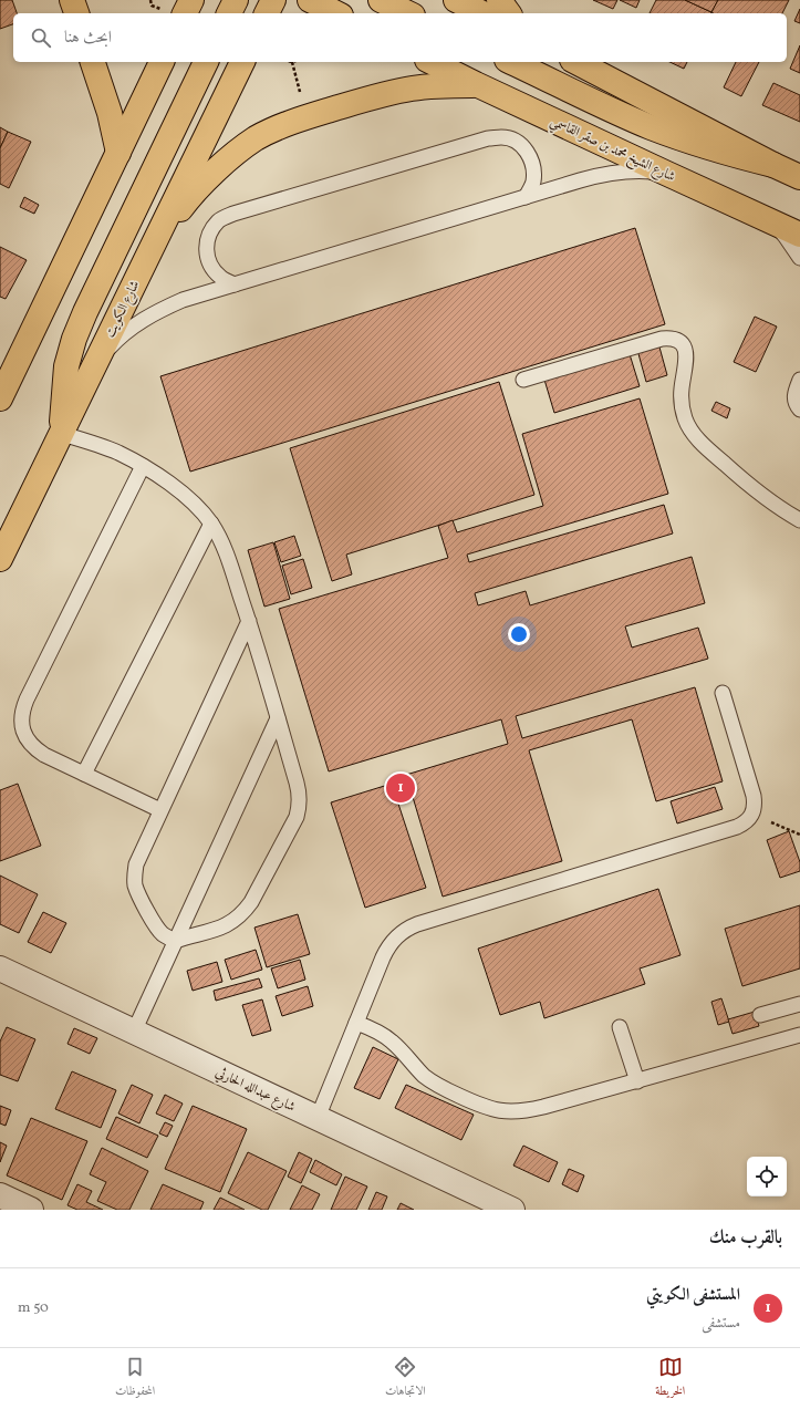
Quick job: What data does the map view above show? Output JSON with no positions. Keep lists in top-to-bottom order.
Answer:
{
  "streets": {
    "main road": ["شارع الشيخ محمد بن صقر القاسمي", "شارع الكويت"],
    "street": ["شارع عبدالله الحارثي"]
  },
  "page": {
    "search": "ابحث هنا",
    "pins": "1",
    "heading": "بالقرب منك",
    "list": [
      {
        "mark": "1",
        "name": "المستشفى الكويتي",
        "note": "مستشفى",
        "value": "50 m"
      }
    ],
    "nav": ["الخريطة", "الاتجاهات", "المحفوظات"]
  }
}
